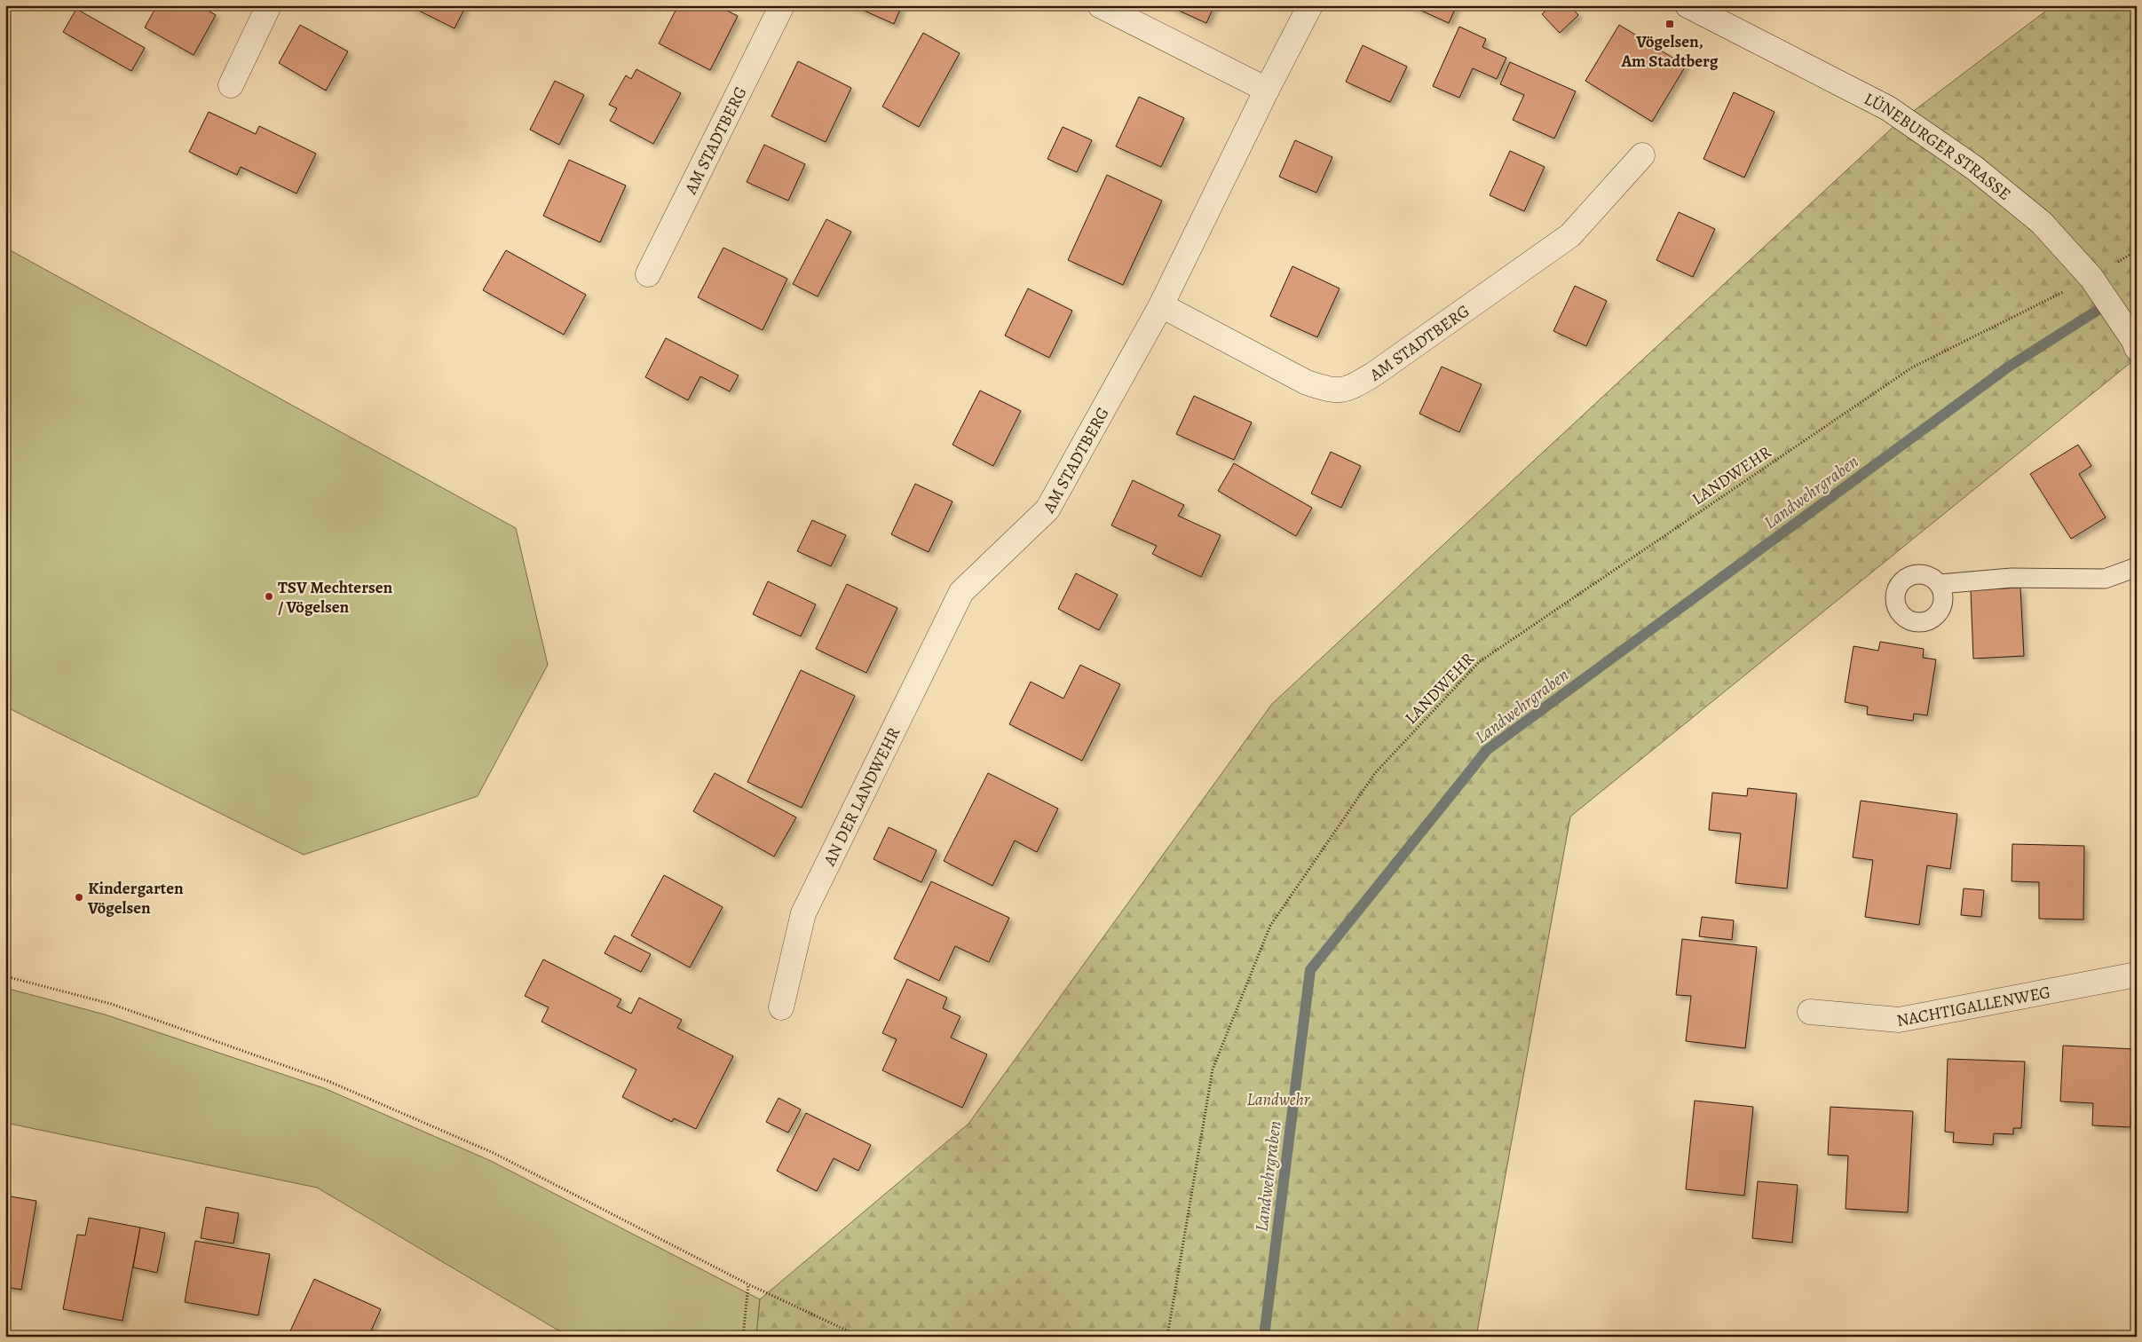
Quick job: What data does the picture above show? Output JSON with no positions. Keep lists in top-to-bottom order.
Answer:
{
  "streets": {
    "street": [
      "AM STADTBERG",
      "LÜNEBURGER STRASSE",
      "AN DER LANDWEHR",
      "NACHTIGALLENWEG"
    ],
    "path": ["LANDWEHR"]
  },
  "crossings": [
    ["AM STADTBERG", "AN DER LANDWEHR"],
    ["LÜNEBURGER STRASSE", "LANDWEHR"]
  ],
  "water": ["Landwehrgraben"],
  "parks": ["Landwehr"],
  "places": {
    "transit": ["Vögelsen, Am Stadtberg"],
    "other": ["TSV Mechtersen / Vögelsen", "Kindergarten Vögelsen"]
  }
}
